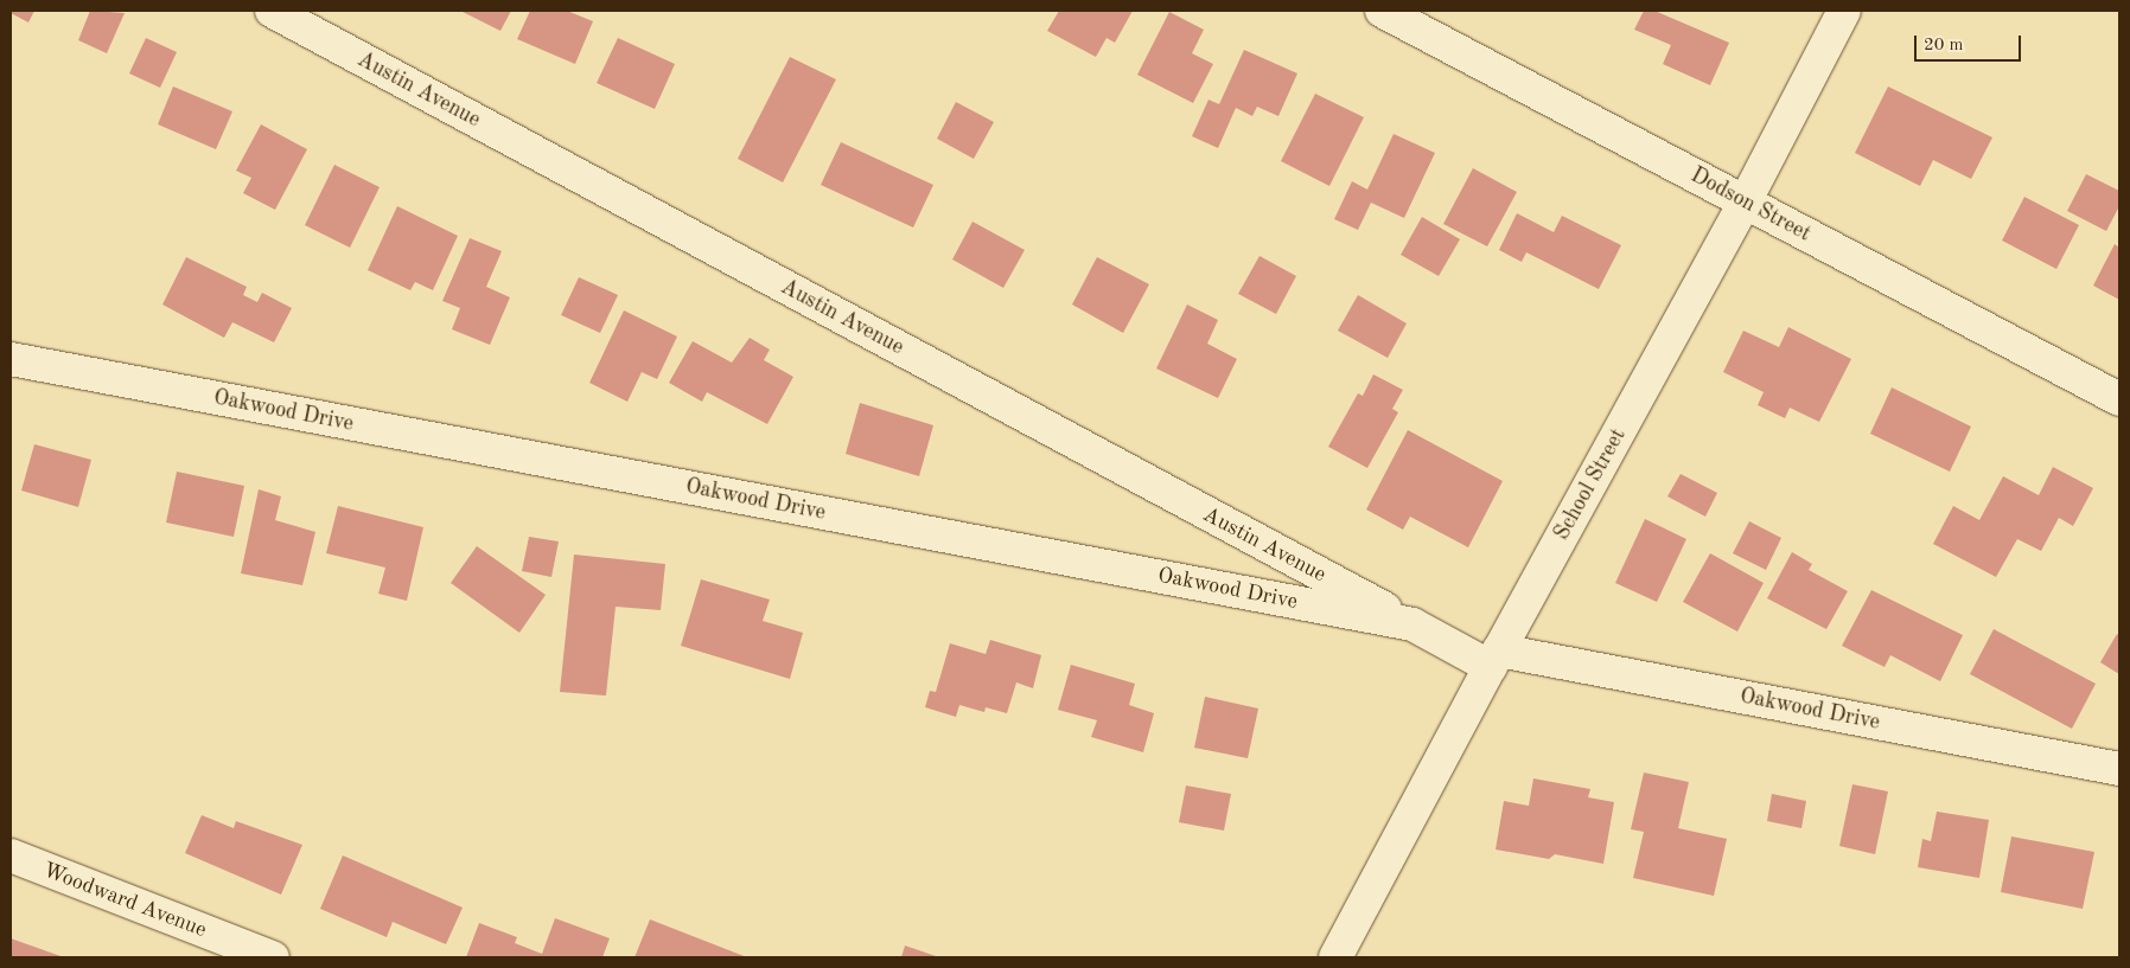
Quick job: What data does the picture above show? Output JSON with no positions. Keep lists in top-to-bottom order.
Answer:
{
  "streets": {
    "street": [
      "Austin Avenue",
      "Dodson Street",
      "Oakwood Drive",
      "School Street",
      "Woodward Avenue"
    ]
  },
  "crossings": [
    ["Austin Avenue", "Oakwood Drive"],
    ["Dodson Street", "School Street"],
    ["Oakwood Drive", "School Street"]
  ],
  "scale_bar": "20 m"
}
